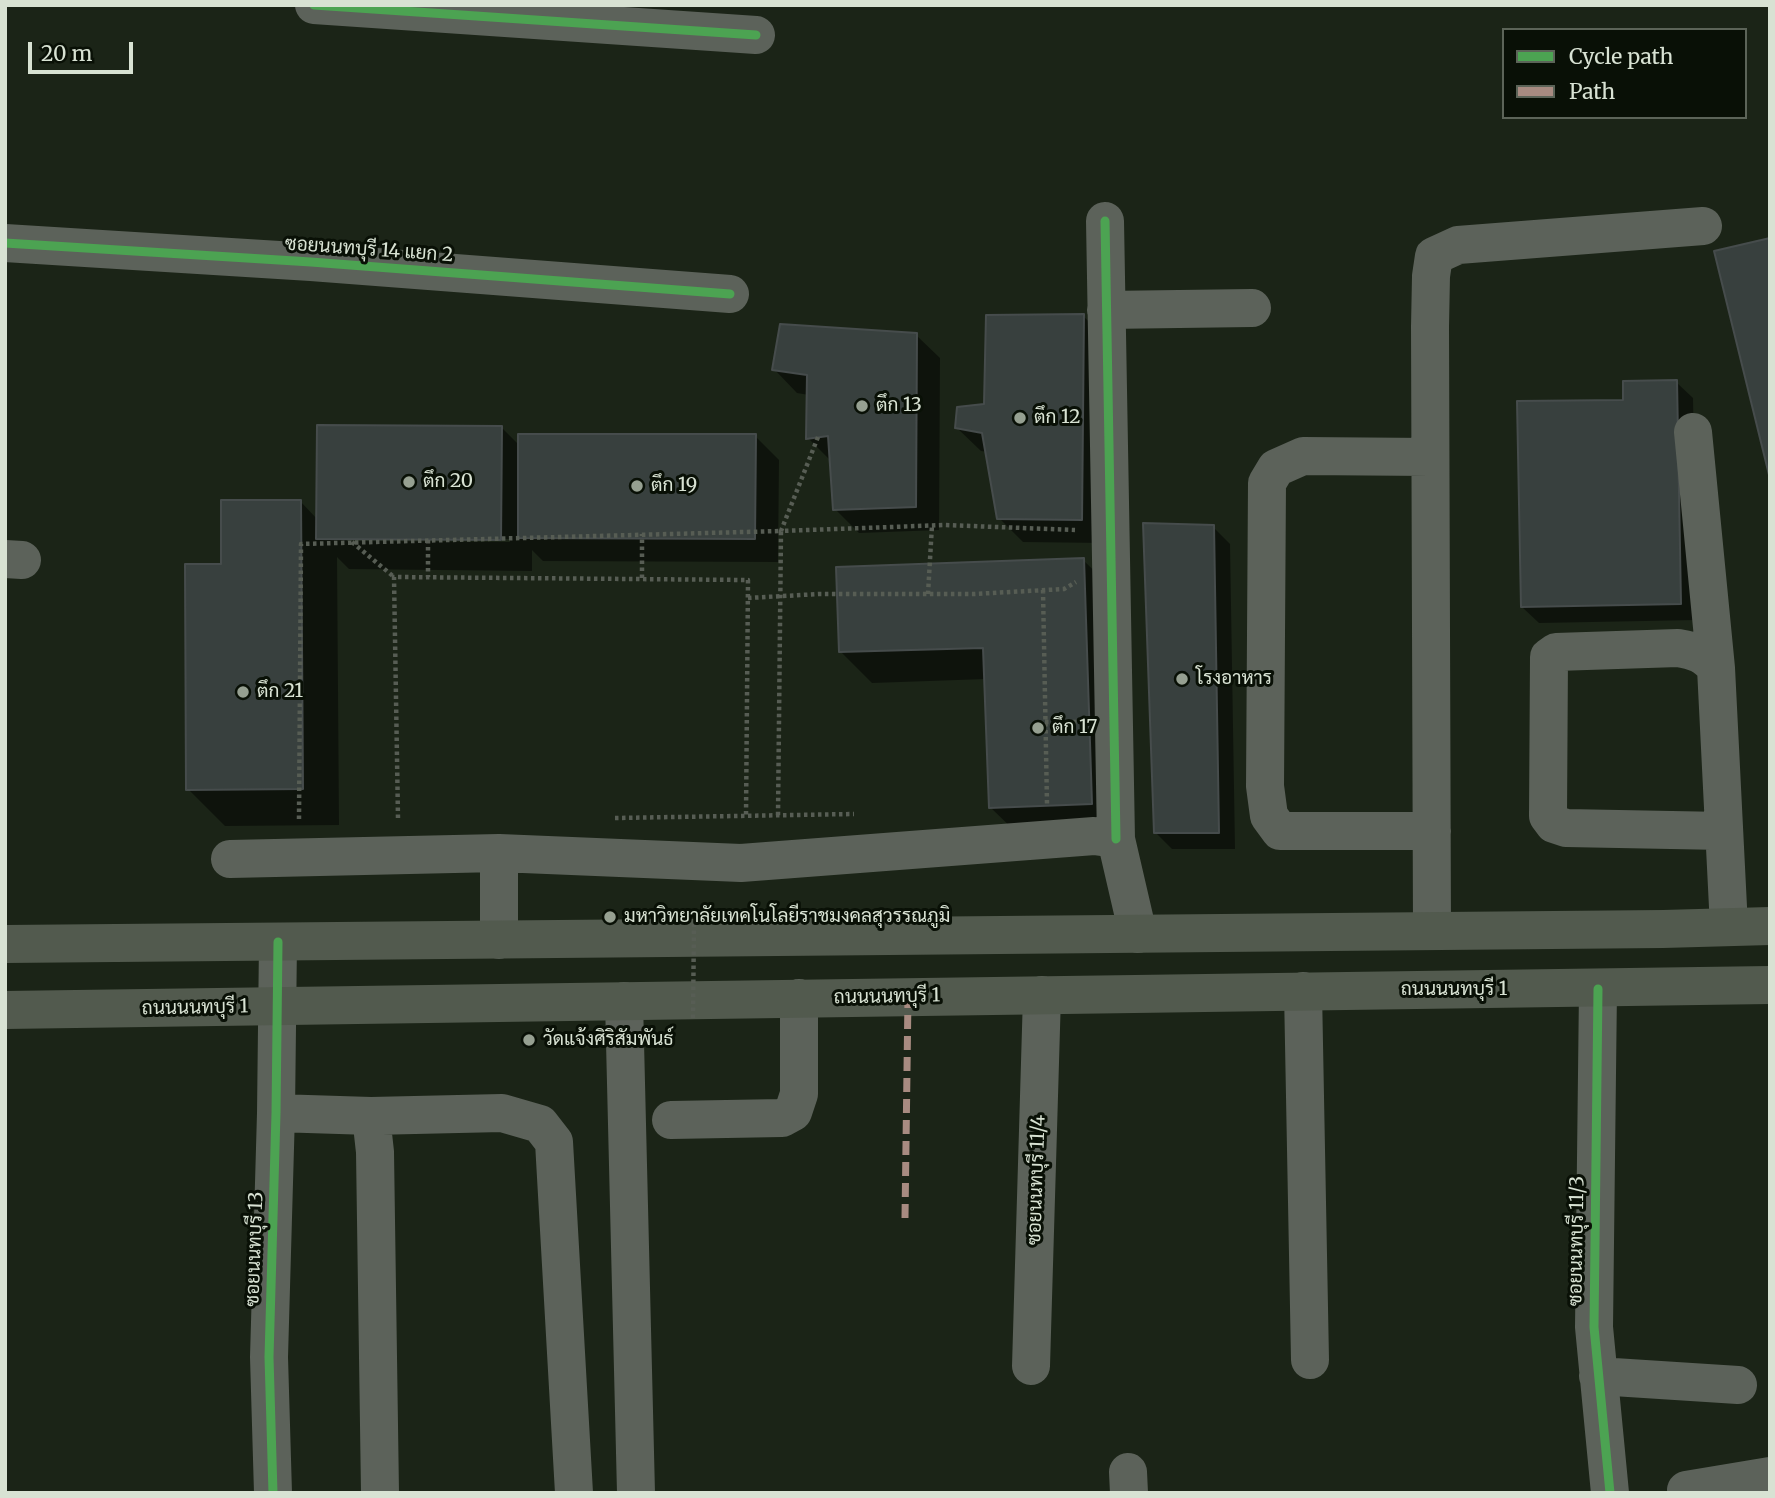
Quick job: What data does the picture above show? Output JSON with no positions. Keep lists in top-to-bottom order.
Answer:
{
  "streets": {
    "main road": ["ถนนนนทบุรี 1"],
    "street": [
      "ซอยนนทบุรี 14 แยก 2",
      "ซอยนนทบุรี 11/4",
      "ซอยนนทบุรี 11/3",
      "ซอยนนทบุรี 13"
    ]
  },
  "crossings": [
    ["ถนนนนทบุรี 1", "ซอยนนทบุรี 11/4"],
    ["ถนนนนทบุรี 1", "ซอยนนทบุรี 11/3"],
    ["ถนนนนทบุรี 1", "ซอยนนทบุรี 13"]
  ],
  "places": [
    "ตึก 13",
    "ตึก 12",
    "ตึก 20",
    "ตึก 19",
    "โรงอาหาร",
    "ตึก 21",
    "ตึก 17",
    "มหาวิทยาลัยเทคโนโลยีราชมงคลสุวรรณภูมิ",
    "วัดแจ้งศิริสัมพันธ์"
  ],
  "legend": ["Cycle path", "Path"],
  "scale_bar": "20 m"
}
